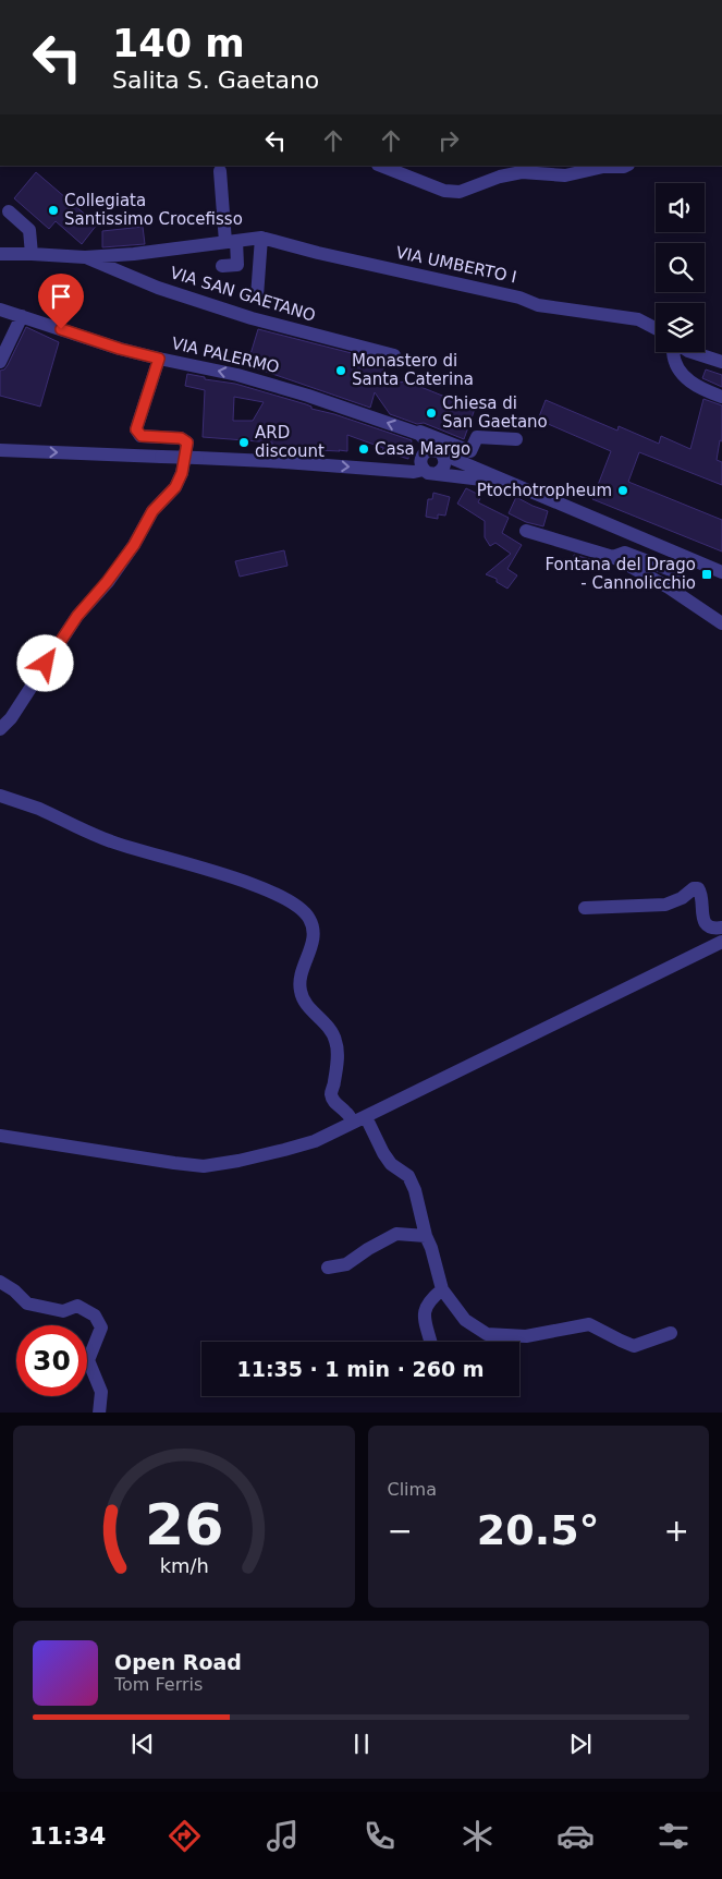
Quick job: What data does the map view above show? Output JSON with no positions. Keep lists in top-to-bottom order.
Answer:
{
  "streets": {
    "street": ["VIA UMBERTO I", "VIA SAN GAETANO", "VIA PALERMO"]
  },
  "crossings": [
    ["VIA UMBERTO I", "VIA SAN GAETANO"]
  ],
  "places": {
    "other": [
      "Collegiata Santissimo Crocefisso",
      "Monastero di Santa Caterina",
      "Chiesa di San Gaetano",
      "ARD discount",
      "Casa Margo",
      "Ptochotropheum"
    ],
    "transit": ["Fontana del Drago - Cannolicchio"]
  },
  "page": {
    "turn": ["140 m", "Salita S. Gaetano"],
    "limit": "30",
    "trip": "11:35 · 1 min · 260 m",
    "tile": "Clima",
    "heat": ["−", "20.5°", "+"],
    "song": ["Open Road", "Tom Ferris"],
    "tabs": "11:34",
    "gauge": ["26", "km/h"]
  }
}
